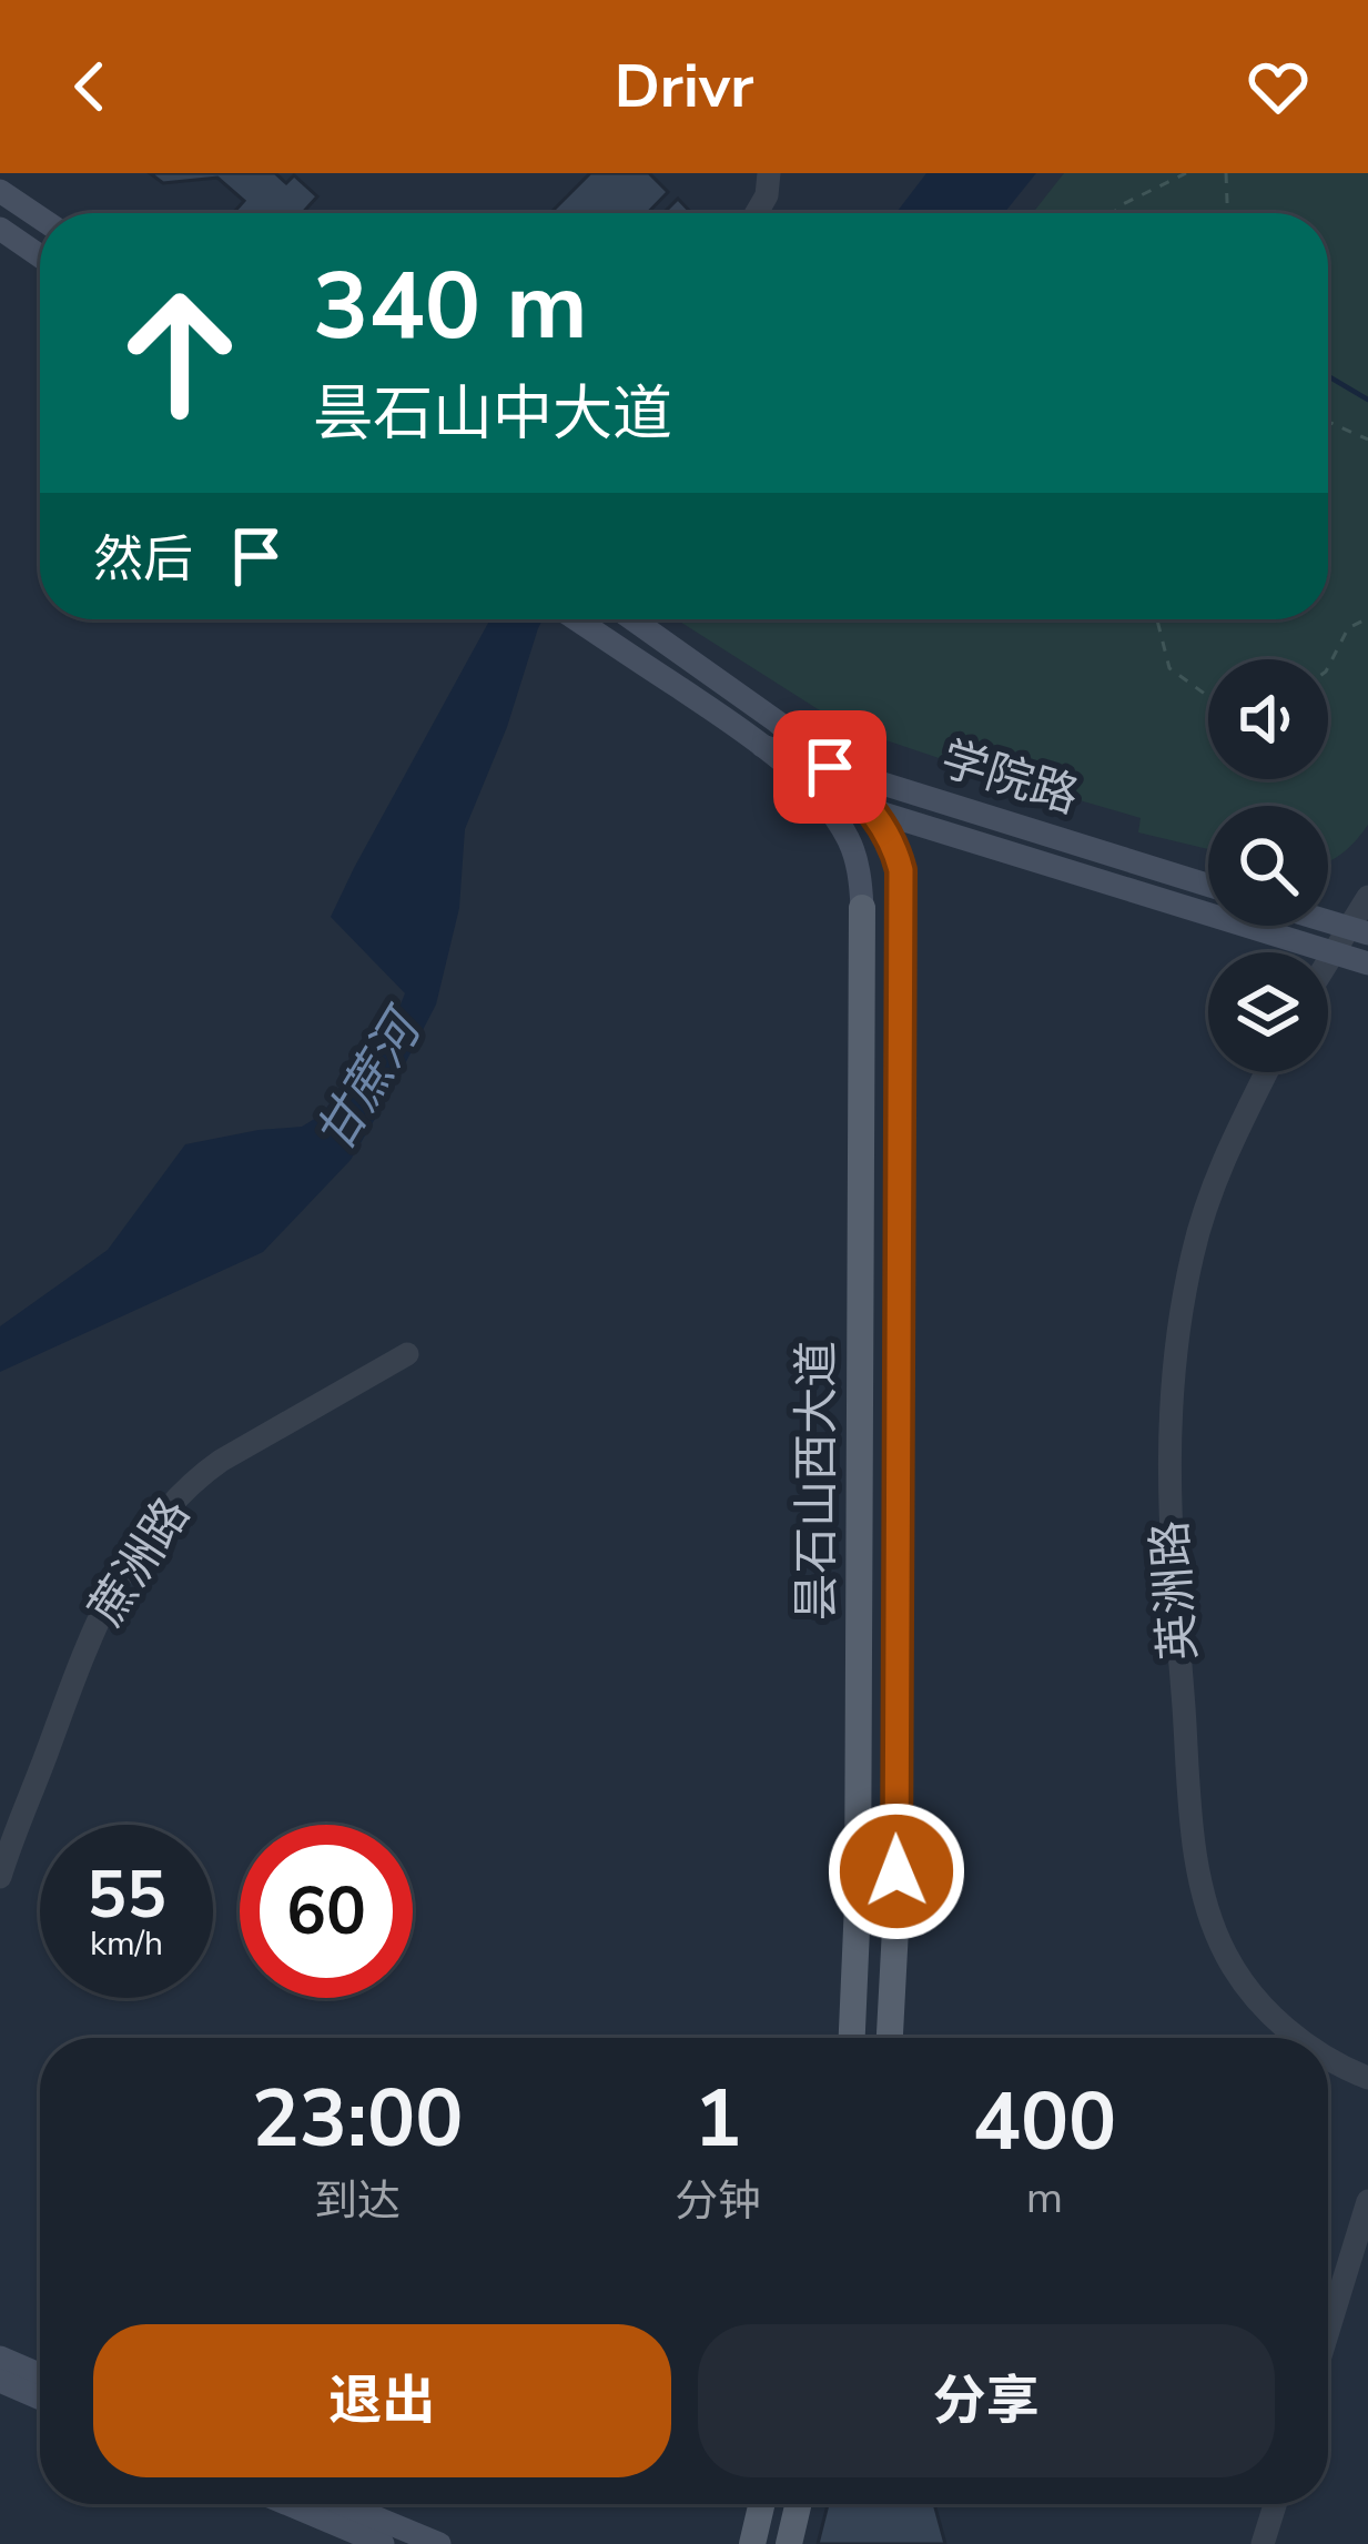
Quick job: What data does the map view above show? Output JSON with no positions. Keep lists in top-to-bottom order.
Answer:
{
  "streets": {
    "main road": ["学院路", "昙石山西大道"],
    "street": ["蔗洲路", "英洲路"]
  },
  "water": ["甘蔗河"],
  "page": {
    "header": "Drivr",
    "turn": ["340 m", "昙石山中大道"],
    "then": "然后",
    "speed": "55 km/h",
    "limit": "60",
    "eta": [
      "23:00",
      "到达",
      "1",
      "分钟",
      "400",
      "m"
    ],
    "buttons": ["退出", "分享"]
  }
}
